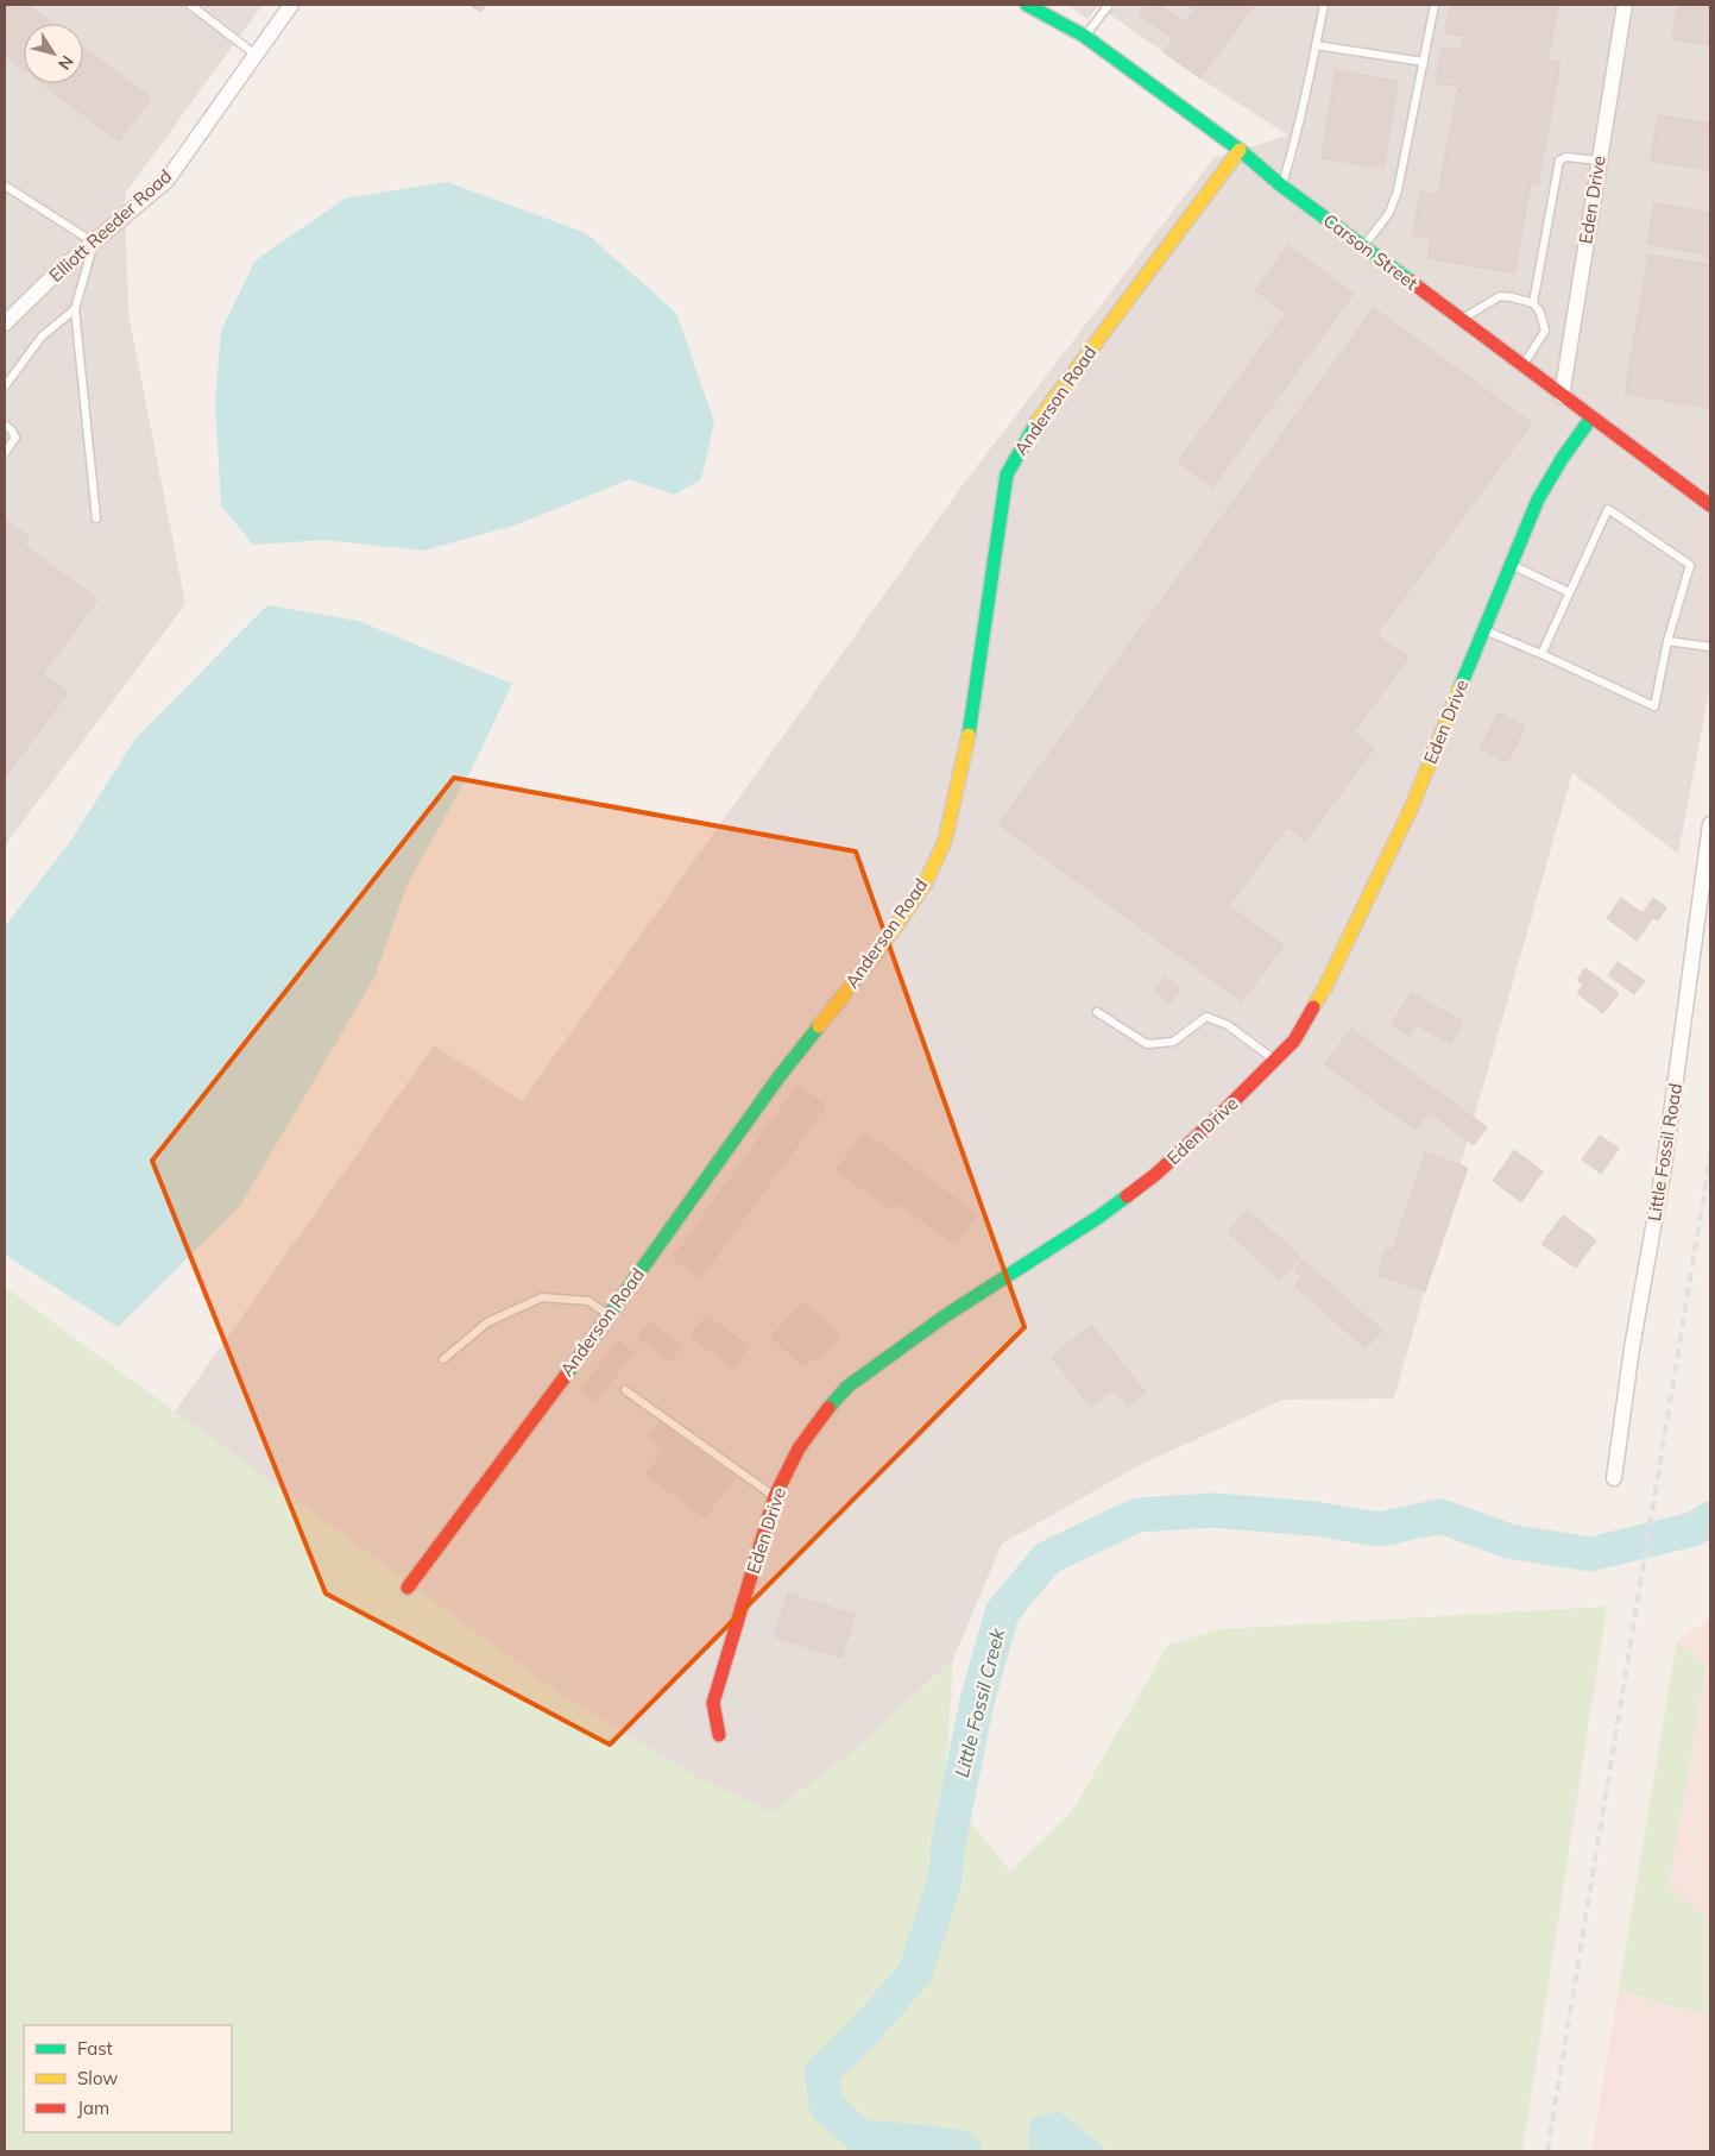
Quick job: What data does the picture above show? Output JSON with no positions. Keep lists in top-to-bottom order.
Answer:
{
  "streets": {
    "street": [
      "Eden Drive",
      "Elliott Reeder Road",
      "Carson Street",
      "Anderson Road",
      "Little Fossil Road"
    ]
  },
  "crossings": [
    ["Eden Drive", "Carson Street"],
    ["Carson Street", "Anderson Road"]
  ],
  "water": ["Little Fossil Creek"],
  "legend": ["Fast", "Slow", "Jam"],
  "north": "bottom right"
}
